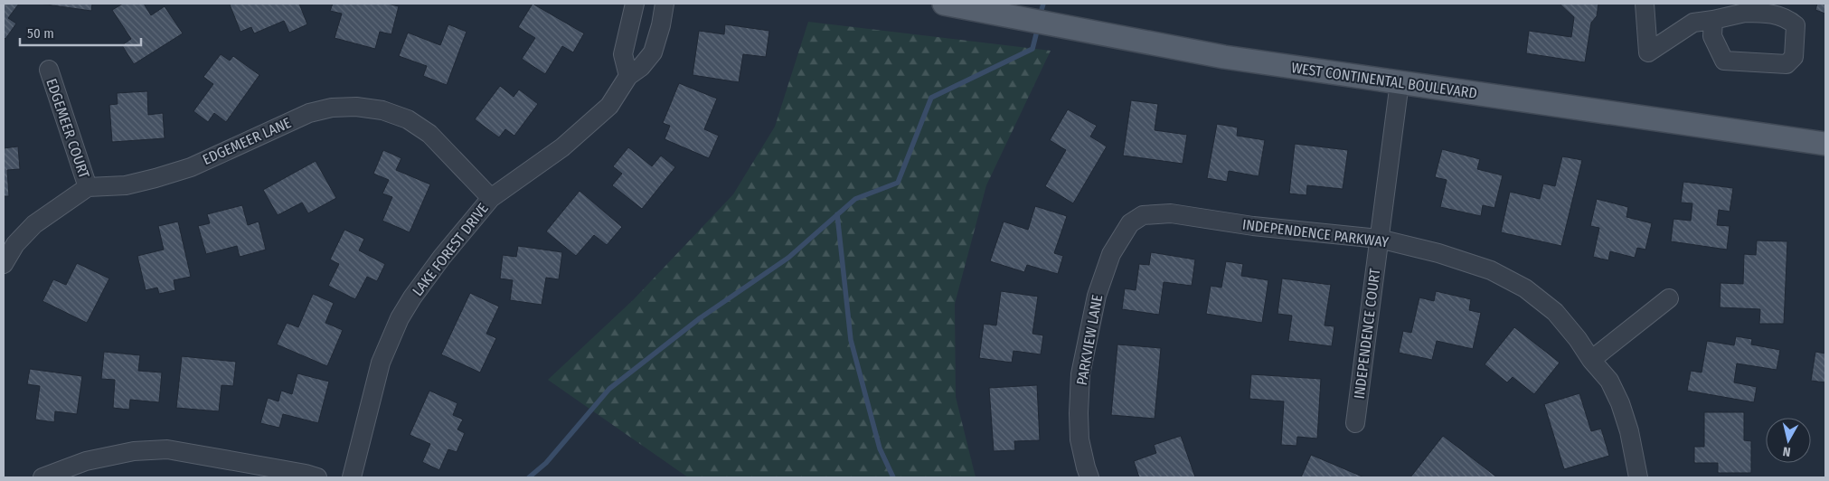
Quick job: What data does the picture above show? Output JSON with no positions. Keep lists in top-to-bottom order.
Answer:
{
  "streets": {
    "main road": ["WEST CONTINENTAL BOULEVARD"],
    "street": [
      "EDGEMEER COURT",
      "EDGEMEER LANE",
      "INDEPENDENCE PARKWAY",
      "LAKE FOREST DRIVE",
      "INDEPENDENCE COURT",
      "PARKVIEW LANE"
    ]
  },
  "crossings": [
    ["WEST CONTINENTAL BOULEVARD", "INDEPENDENCE COURT"],
    ["EDGEMEER COURT", "EDGEMEER LANE"],
    ["EDGEMEER LANE", "LAKE FOREST DRIVE"],
    ["INDEPENDENCE PARKWAY", "INDEPENDENCE COURT"],
    ["INDEPENDENCE PARKWAY", "PARKVIEW LANE"]
  ],
  "scale_bar": "50 m",
  "north": "bottom"
}
